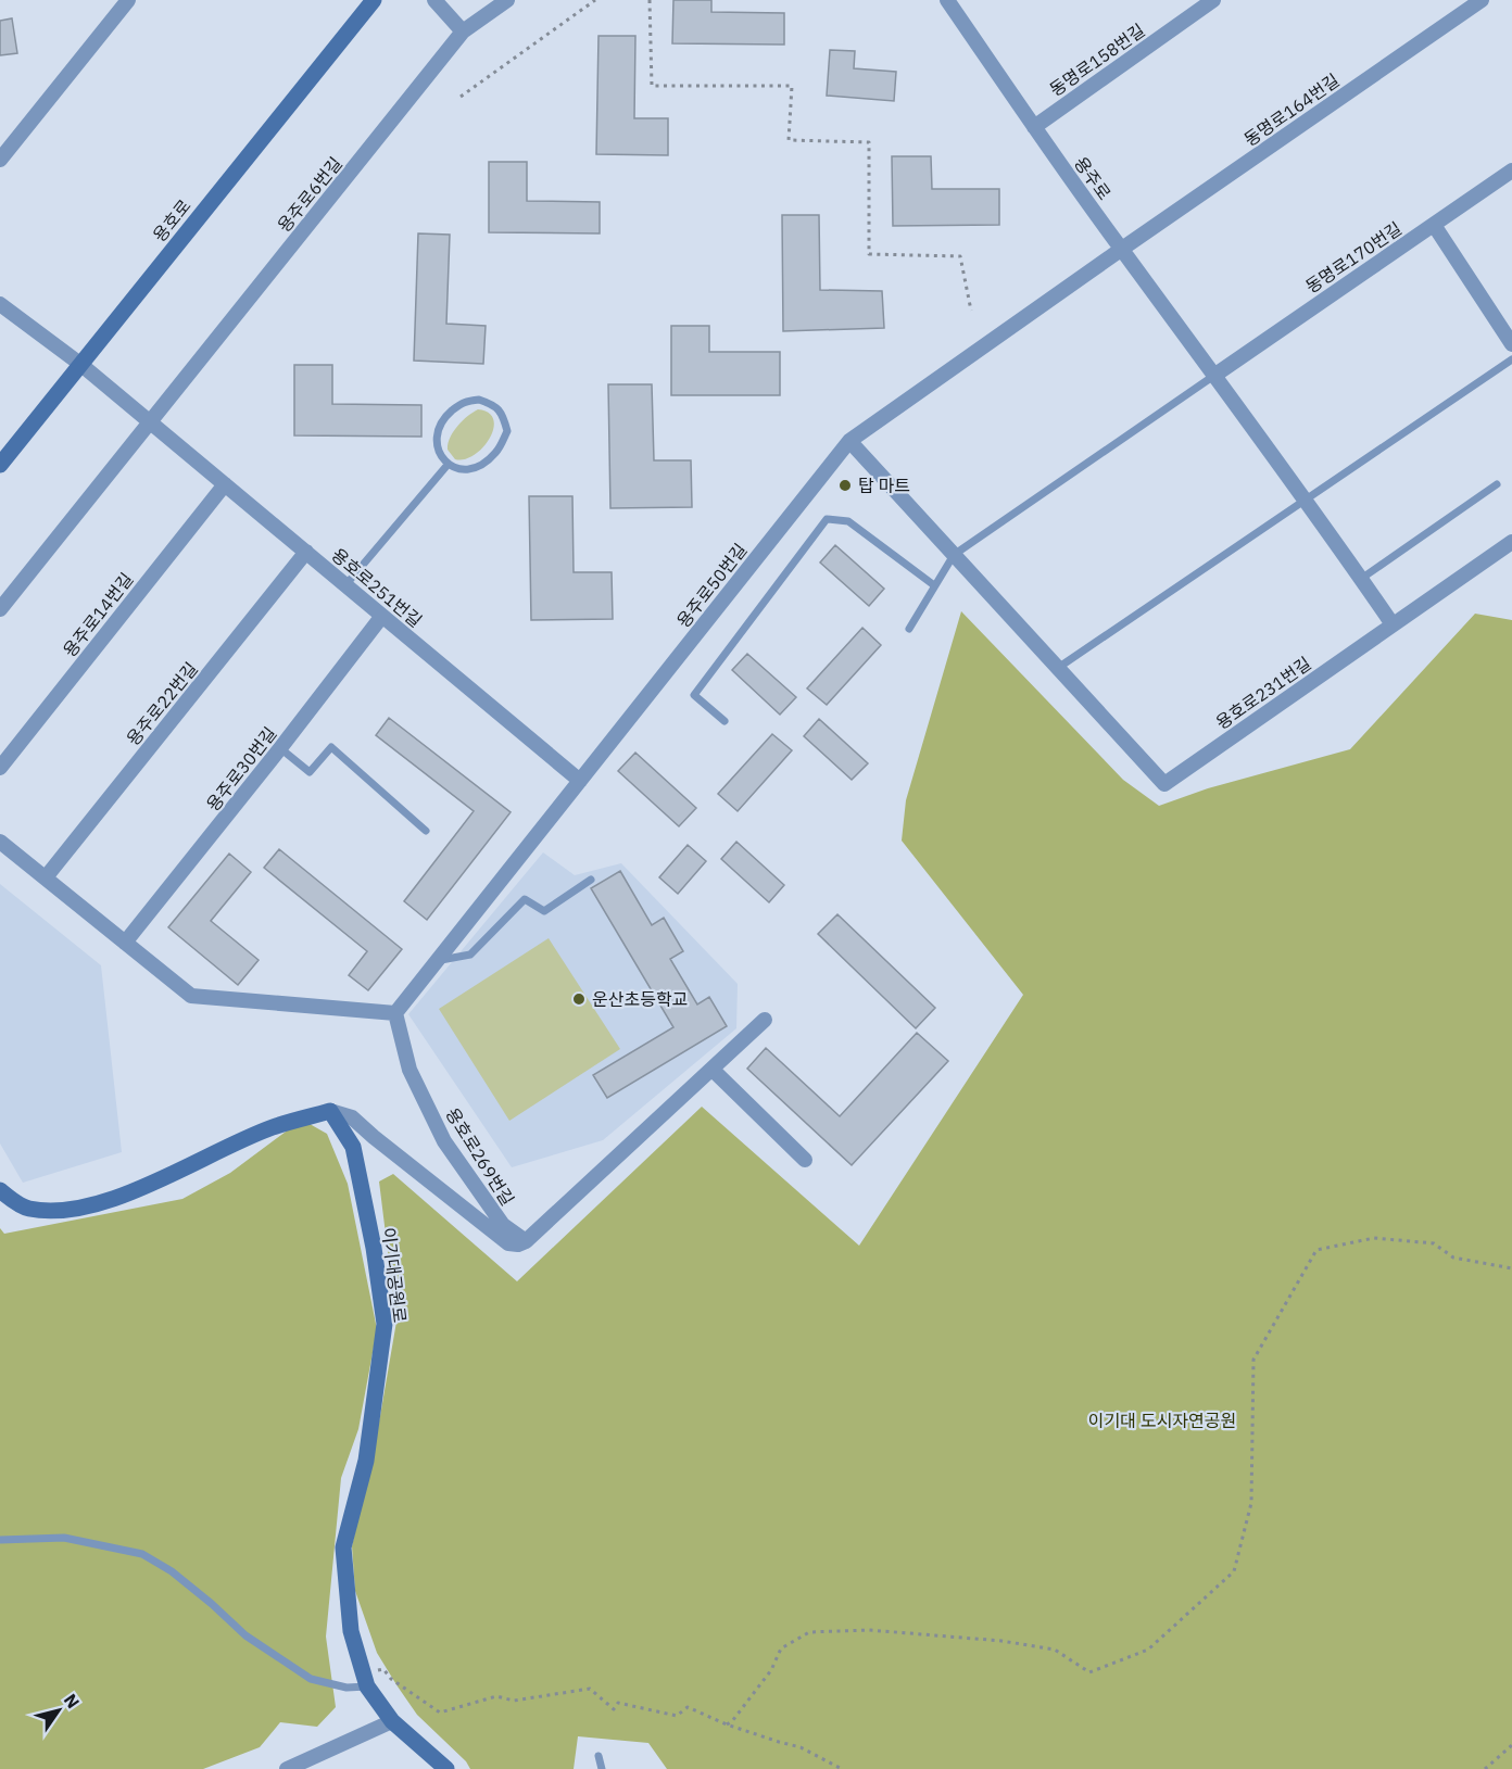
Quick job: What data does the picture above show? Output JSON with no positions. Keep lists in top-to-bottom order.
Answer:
{
  "streets": {
    "street": [
      "동명로158번길",
      "동명로164번길",
      "용주로",
      "용주로6번길",
      "용호로",
      "동명로170번길",
      "용주로50번길",
      "용호로251번길",
      "용주로14번길",
      "용호로231번길",
      "용주로22번길",
      "용주로30번길",
      "용호로269번길",
      "이기대공원로"
    ]
  },
  "crossings": [
    ["동명로158번길", "용주로"],
    ["동명로164번길", "용주로"],
    ["동명로164번길", "용주로50번길"],
    ["용주로", "동명로170번길"],
    ["용주로", "용주로50번길"],
    ["용주로", "용호로231번길"],
    ["용주로6번길", "용호로251번길"],
    ["용호로", "용호로251번길"],
    ["용주로50번길", "용호로251번길"],
    ["용주로50번길", "용호로231번길"],
    ["용주로50번길", "용호로269번길"],
    ["용호로251번길", "용주로14번길"],
    ["용호로251번길", "용주로22번길"],
    ["용호로251번길", "용주로30번길"]
  ],
  "parks": ["이기대 도시자연공원"],
  "places": ["탑 마트", "운산초등학교"],
  "north": "top right"
}
